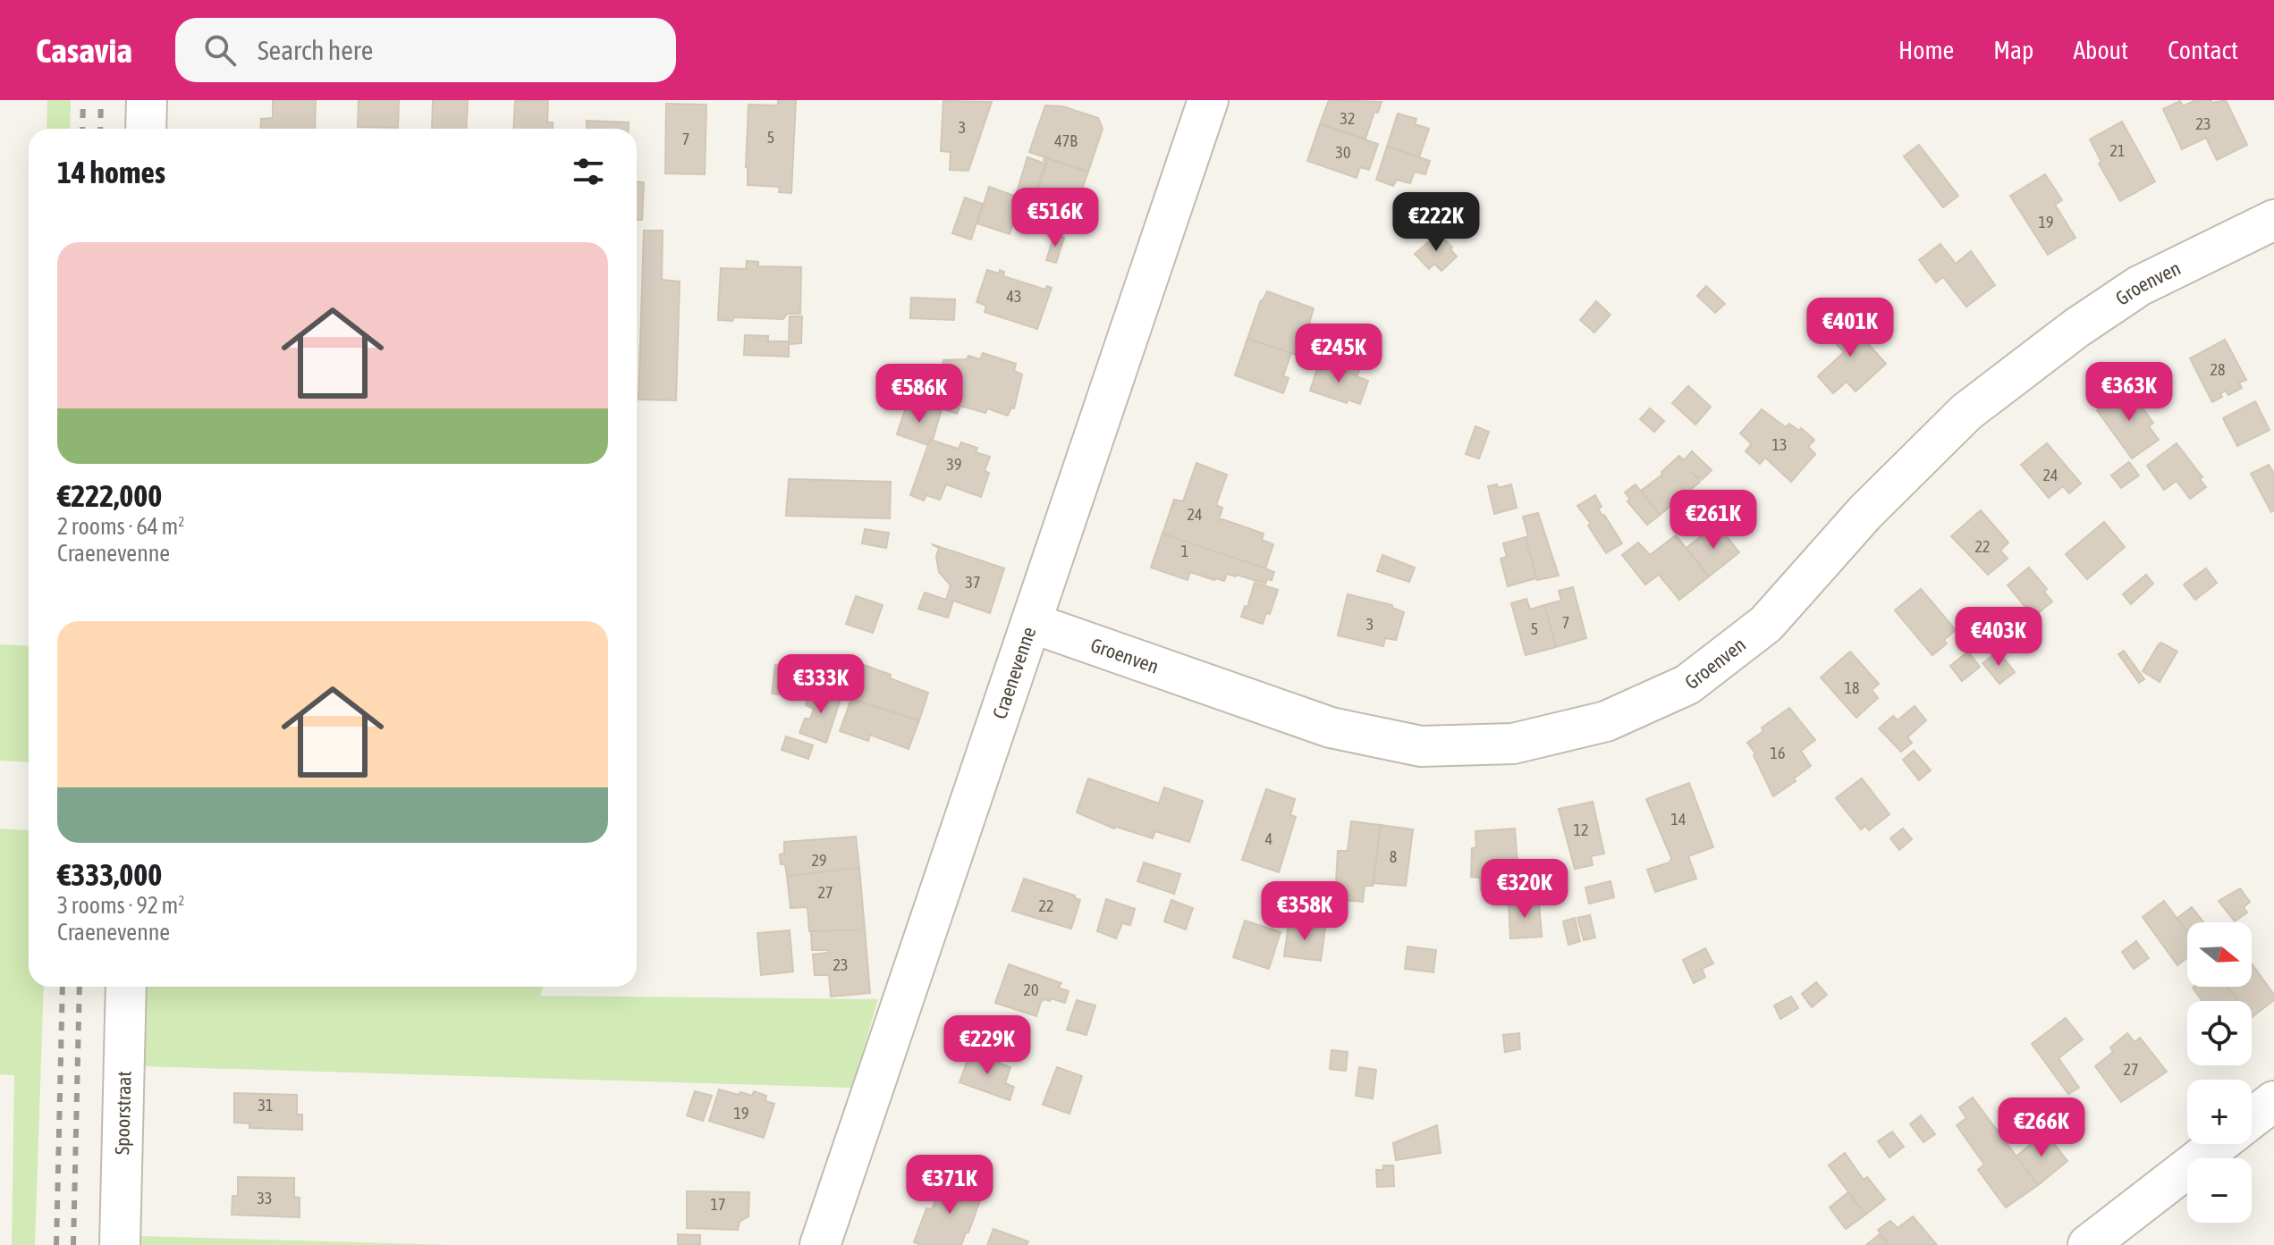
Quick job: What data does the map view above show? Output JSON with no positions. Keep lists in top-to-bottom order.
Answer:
{
  "streets": {
    "street": ["Groenven", "Craenevenne", "Spoorstraat"]
  },
  "crossings": [
    ["Groenven", "Craenevenne"]
  ],
  "house_numbers": [
    "32",
    "23",
    "3",
    "5",
    "7",
    "47B",
    "21",
    "30",
    "19",
    "43",
    "28",
    "13",
    "39",
    "24",
    "24",
    "22",
    "1",
    "37",
    "7",
    "3",
    "5",
    "18",
    "16",
    "14",
    "12",
    "4",
    "8",
    "29",
    "27",
    "22",
    "23",
    "20",
    "27",
    "31",
    "19",
    "33",
    "17"
  ],
  "north": "right",
  "page": {
    "header": "Casavia",
    "search": "Search here",
    "nav": [
      "Home",
      "Map",
      "About",
      "Contact"
    ],
    "heading": "14 homes",
    "price": [
      "€516K",
      "€222K",
      "€401K",
      "€245K",
      "€363K",
      "€586K",
      "€261K",
      "€403K",
      "€333K",
      "€320K",
      "€358K",
      "€229K",
      "€266K",
      "€371K"
    ],
    "list": [
      {
        "name": "€222,000",
        "note": "2 rooms · 64 m² · Craenevenne"
      },
      {
        "name": "€333,000",
        "note": "3 rooms · 92 m² · Craenevenne"
      }
    ],
    "map_buttons": ["+", "−"]
  }
}
